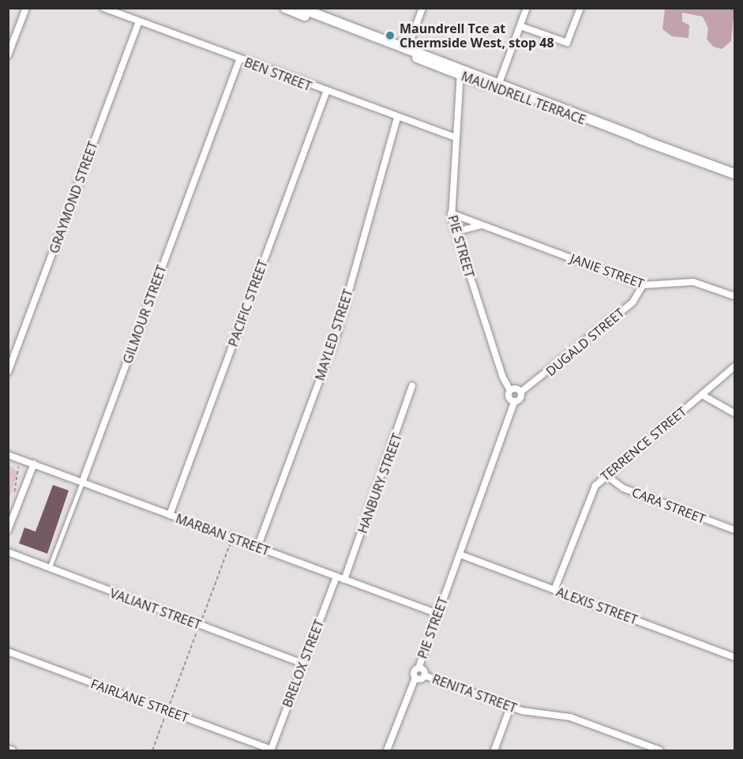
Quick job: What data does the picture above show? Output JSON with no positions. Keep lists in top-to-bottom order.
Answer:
{
  "streets": {
    "main road": ["MAUNDRELL TERRACE"],
    "street": [
      "BEN STREET",
      "GRAYMOND STREET",
      "PIE STREET",
      "JANIE STREET",
      "PACIFIC STREET",
      "GILMOUR STREET",
      "MAYLED STREET",
      "DUGALD STREET",
      "TERRENCE STREET",
      "HANBURY STREET",
      "CARA STREET",
      "MARBAN STREET",
      "ALEXIS STREET",
      "VALIANT STREET",
      "BRELOX STREET",
      "RENITA STREET",
      "FAIRLANE STREET"
    ]
  },
  "crossings": [
    ["BEN STREET", "GRAYMOND STREET"],
    ["BEN STREET", "PIE STREET"],
    ["BEN STREET", "PACIFIC STREET"],
    ["BEN STREET", "GILMOUR STREET"],
    ["BEN STREET", "MAYLED STREET"],
    ["MAUNDRELL TERRACE", "PIE STREET"],
    ["PIE STREET", "JANIE STREET"],
    ["PIE STREET", "DUGALD STREET"],
    ["PIE STREET", "MARBAN STREET"],
    ["PIE STREET", "ALEXIS STREET"],
    ["JANIE STREET", "DUGALD STREET"],
    ["PACIFIC STREET", "MARBAN STREET"],
    ["GILMOUR STREET", "MARBAN STREET"],
    ["GILMOUR STREET", "VALIANT STREET"],
    ["MAYLED STREET", "MARBAN STREET"],
    ["TERRENCE STREET", "CARA STREET"],
    ["TERRENCE STREET", "ALEXIS STREET"],
    ["HANBURY STREET", "MARBAN STREET"],
    ["MARBAN STREET", "BRELOX STREET"],
    ["VALIANT STREET", "BRELOX STREET"],
    ["BRELOX STREET", "FAIRLANE STREET"]
  ],
  "places": ["Maundrell Tce at Chermside West, stop 48"]
}
